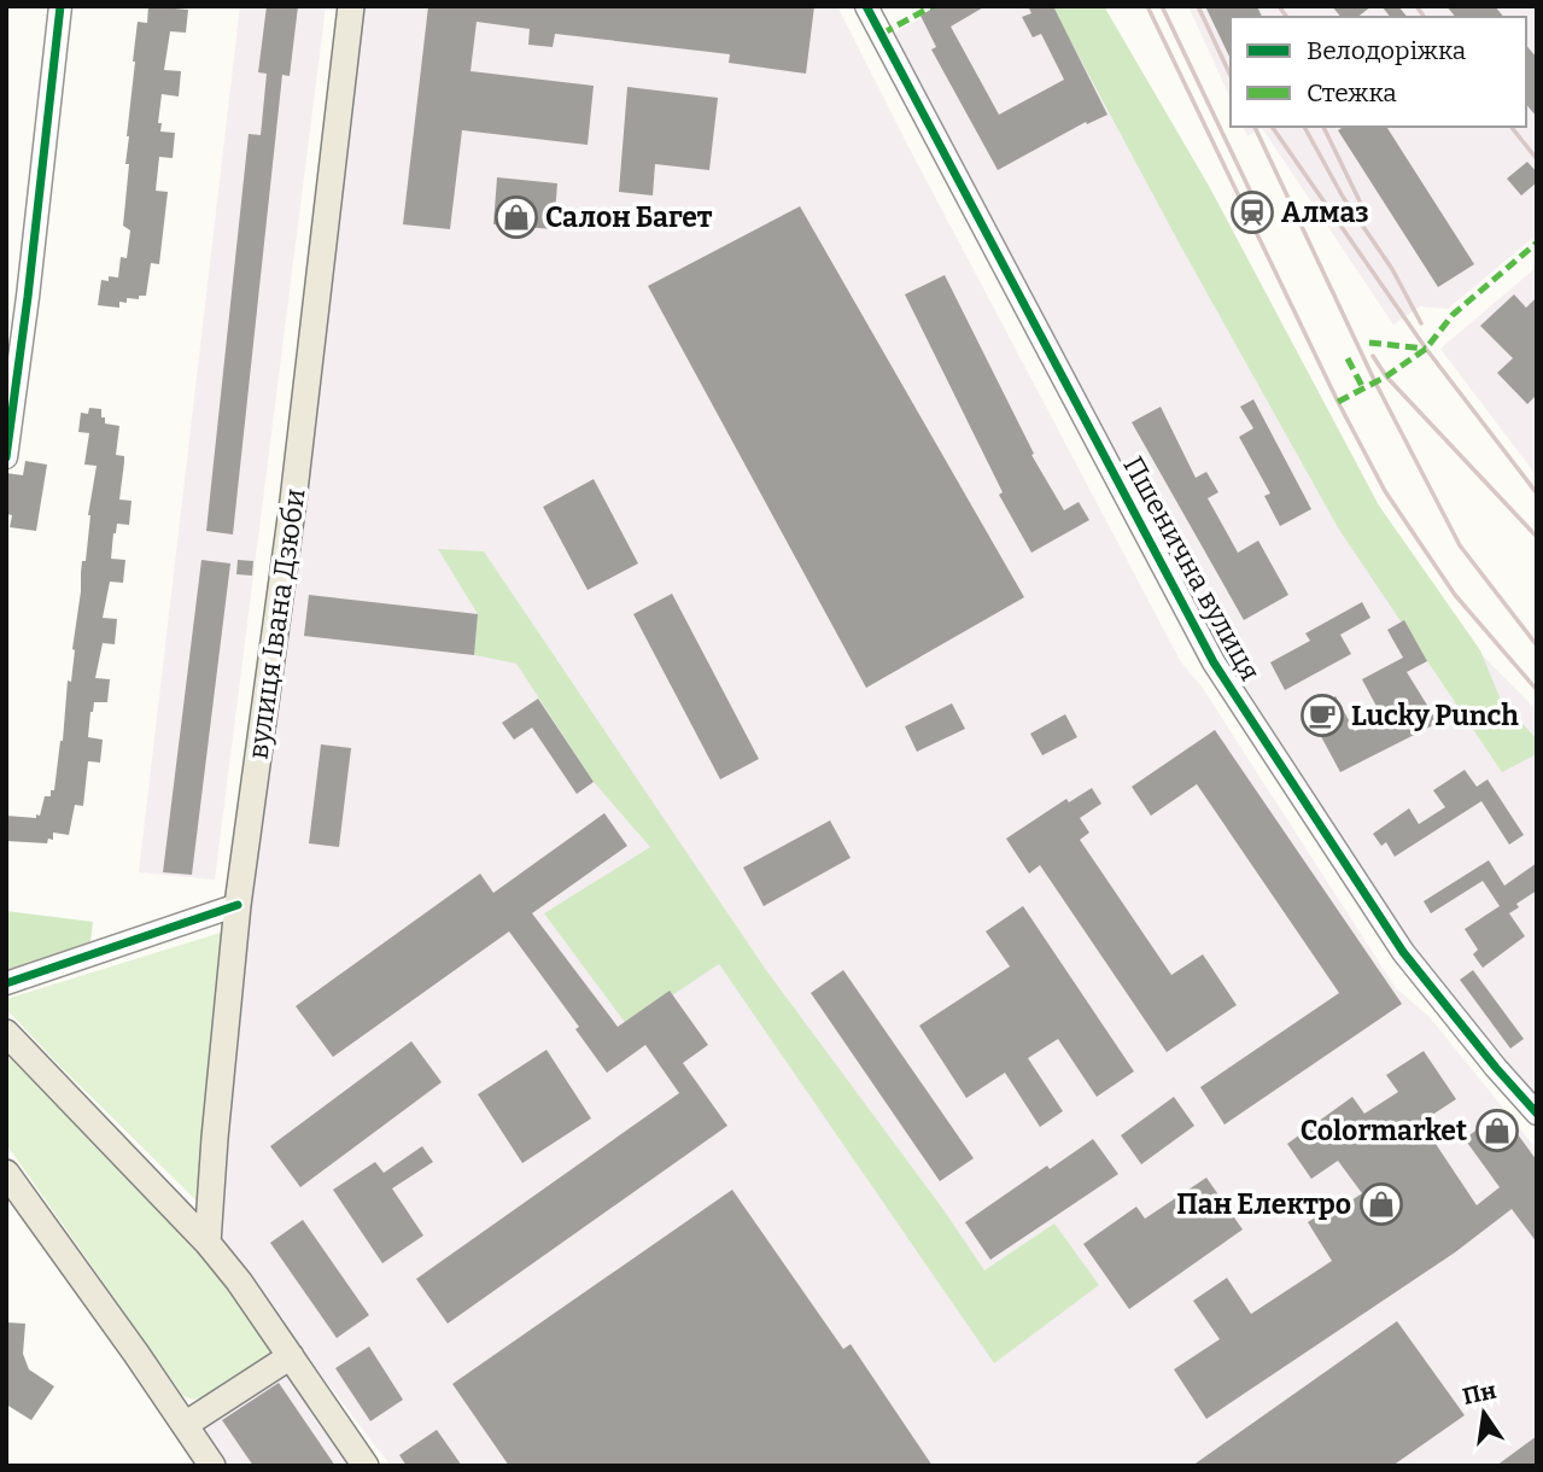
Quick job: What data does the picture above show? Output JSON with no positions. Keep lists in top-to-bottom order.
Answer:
{
  "streets": {
    "main road": ["вулиця Івана Дзюби"],
    "street": ["Пшенична вулиця"]
  },
  "places": {
    "station": ["Алмаз"],
    "shop": ["Салон Багет", "Colormarket", "Пан Електро"],
    "cafe": ["Lucky Punch"]
  },
  "legend": ["Велодоріжка", "Стежка"],
  "north": "top"
}
